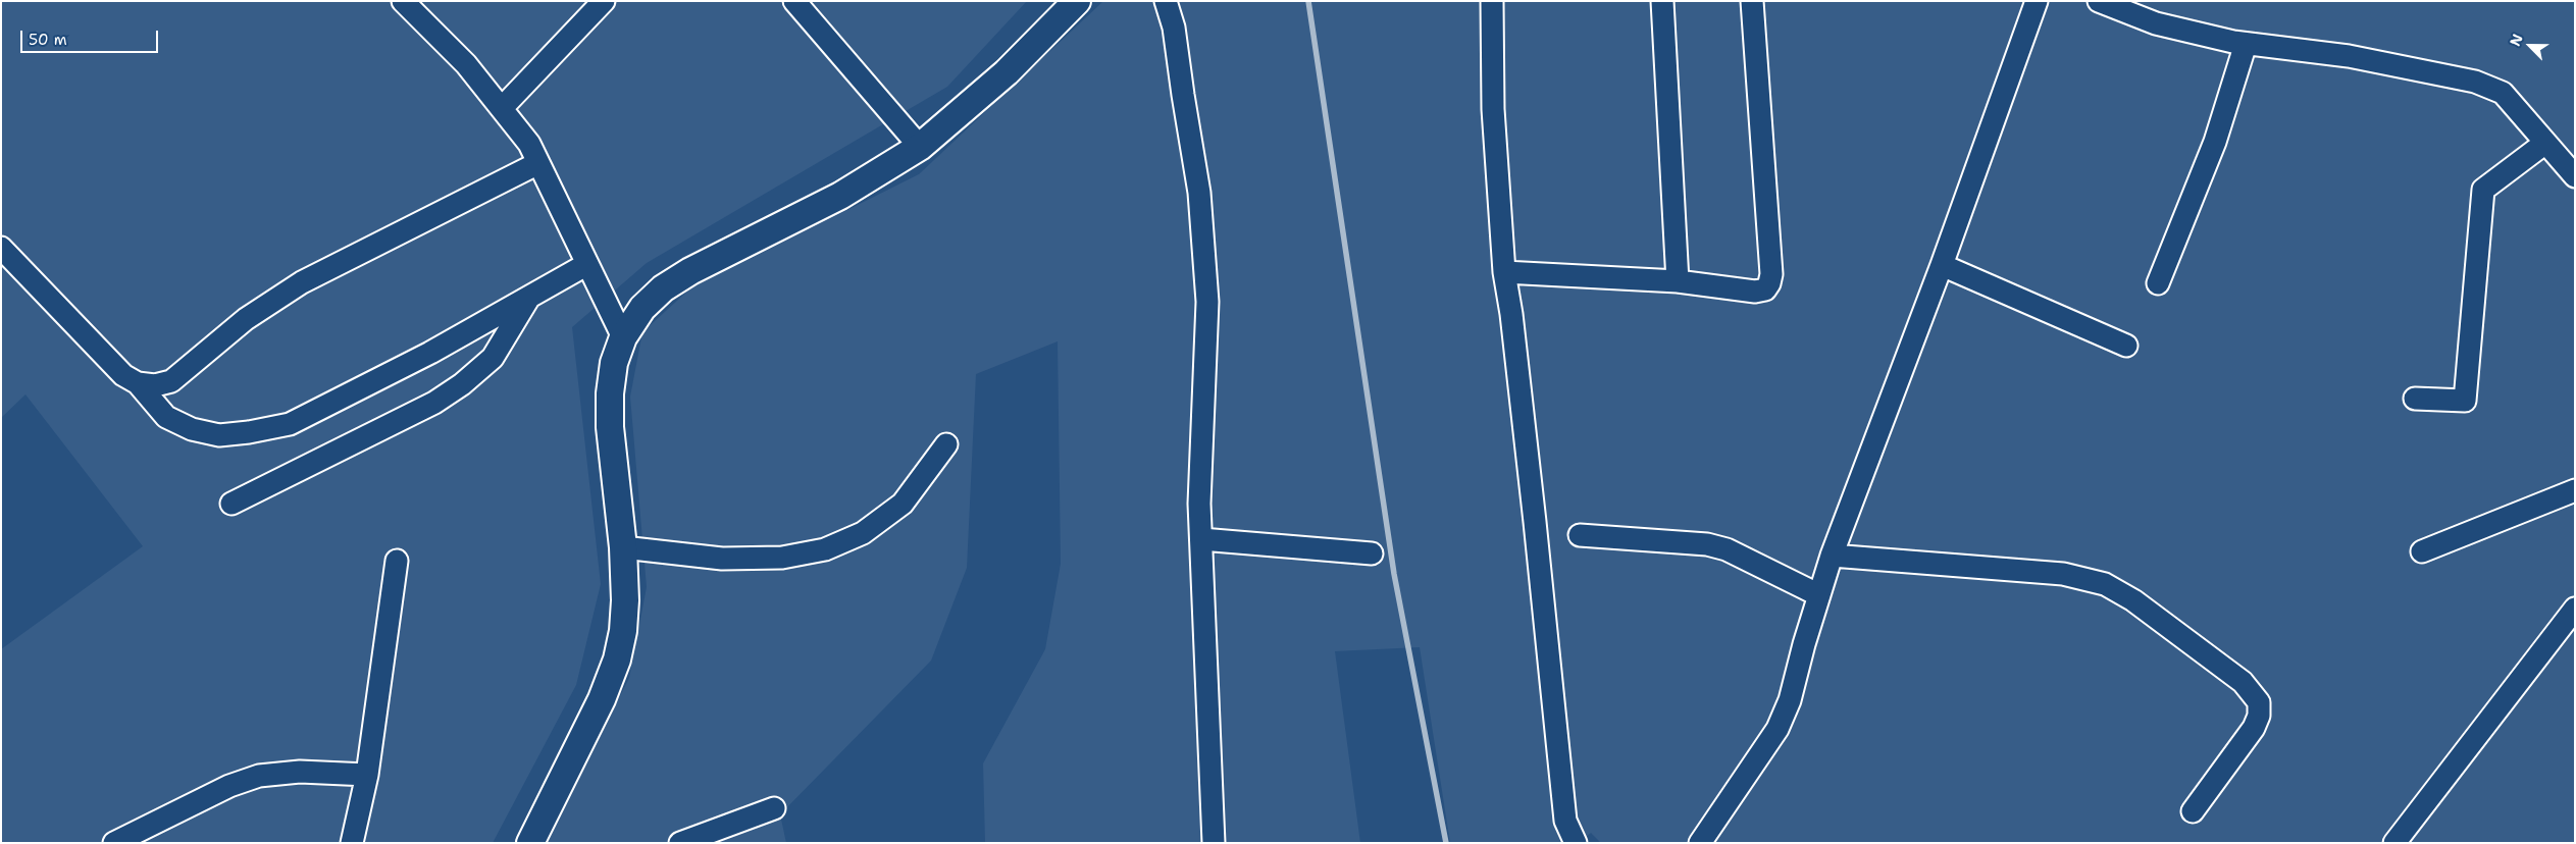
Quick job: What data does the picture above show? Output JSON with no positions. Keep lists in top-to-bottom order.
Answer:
{
  "scale_bar": "50 m",
  "north": "top left"
}
